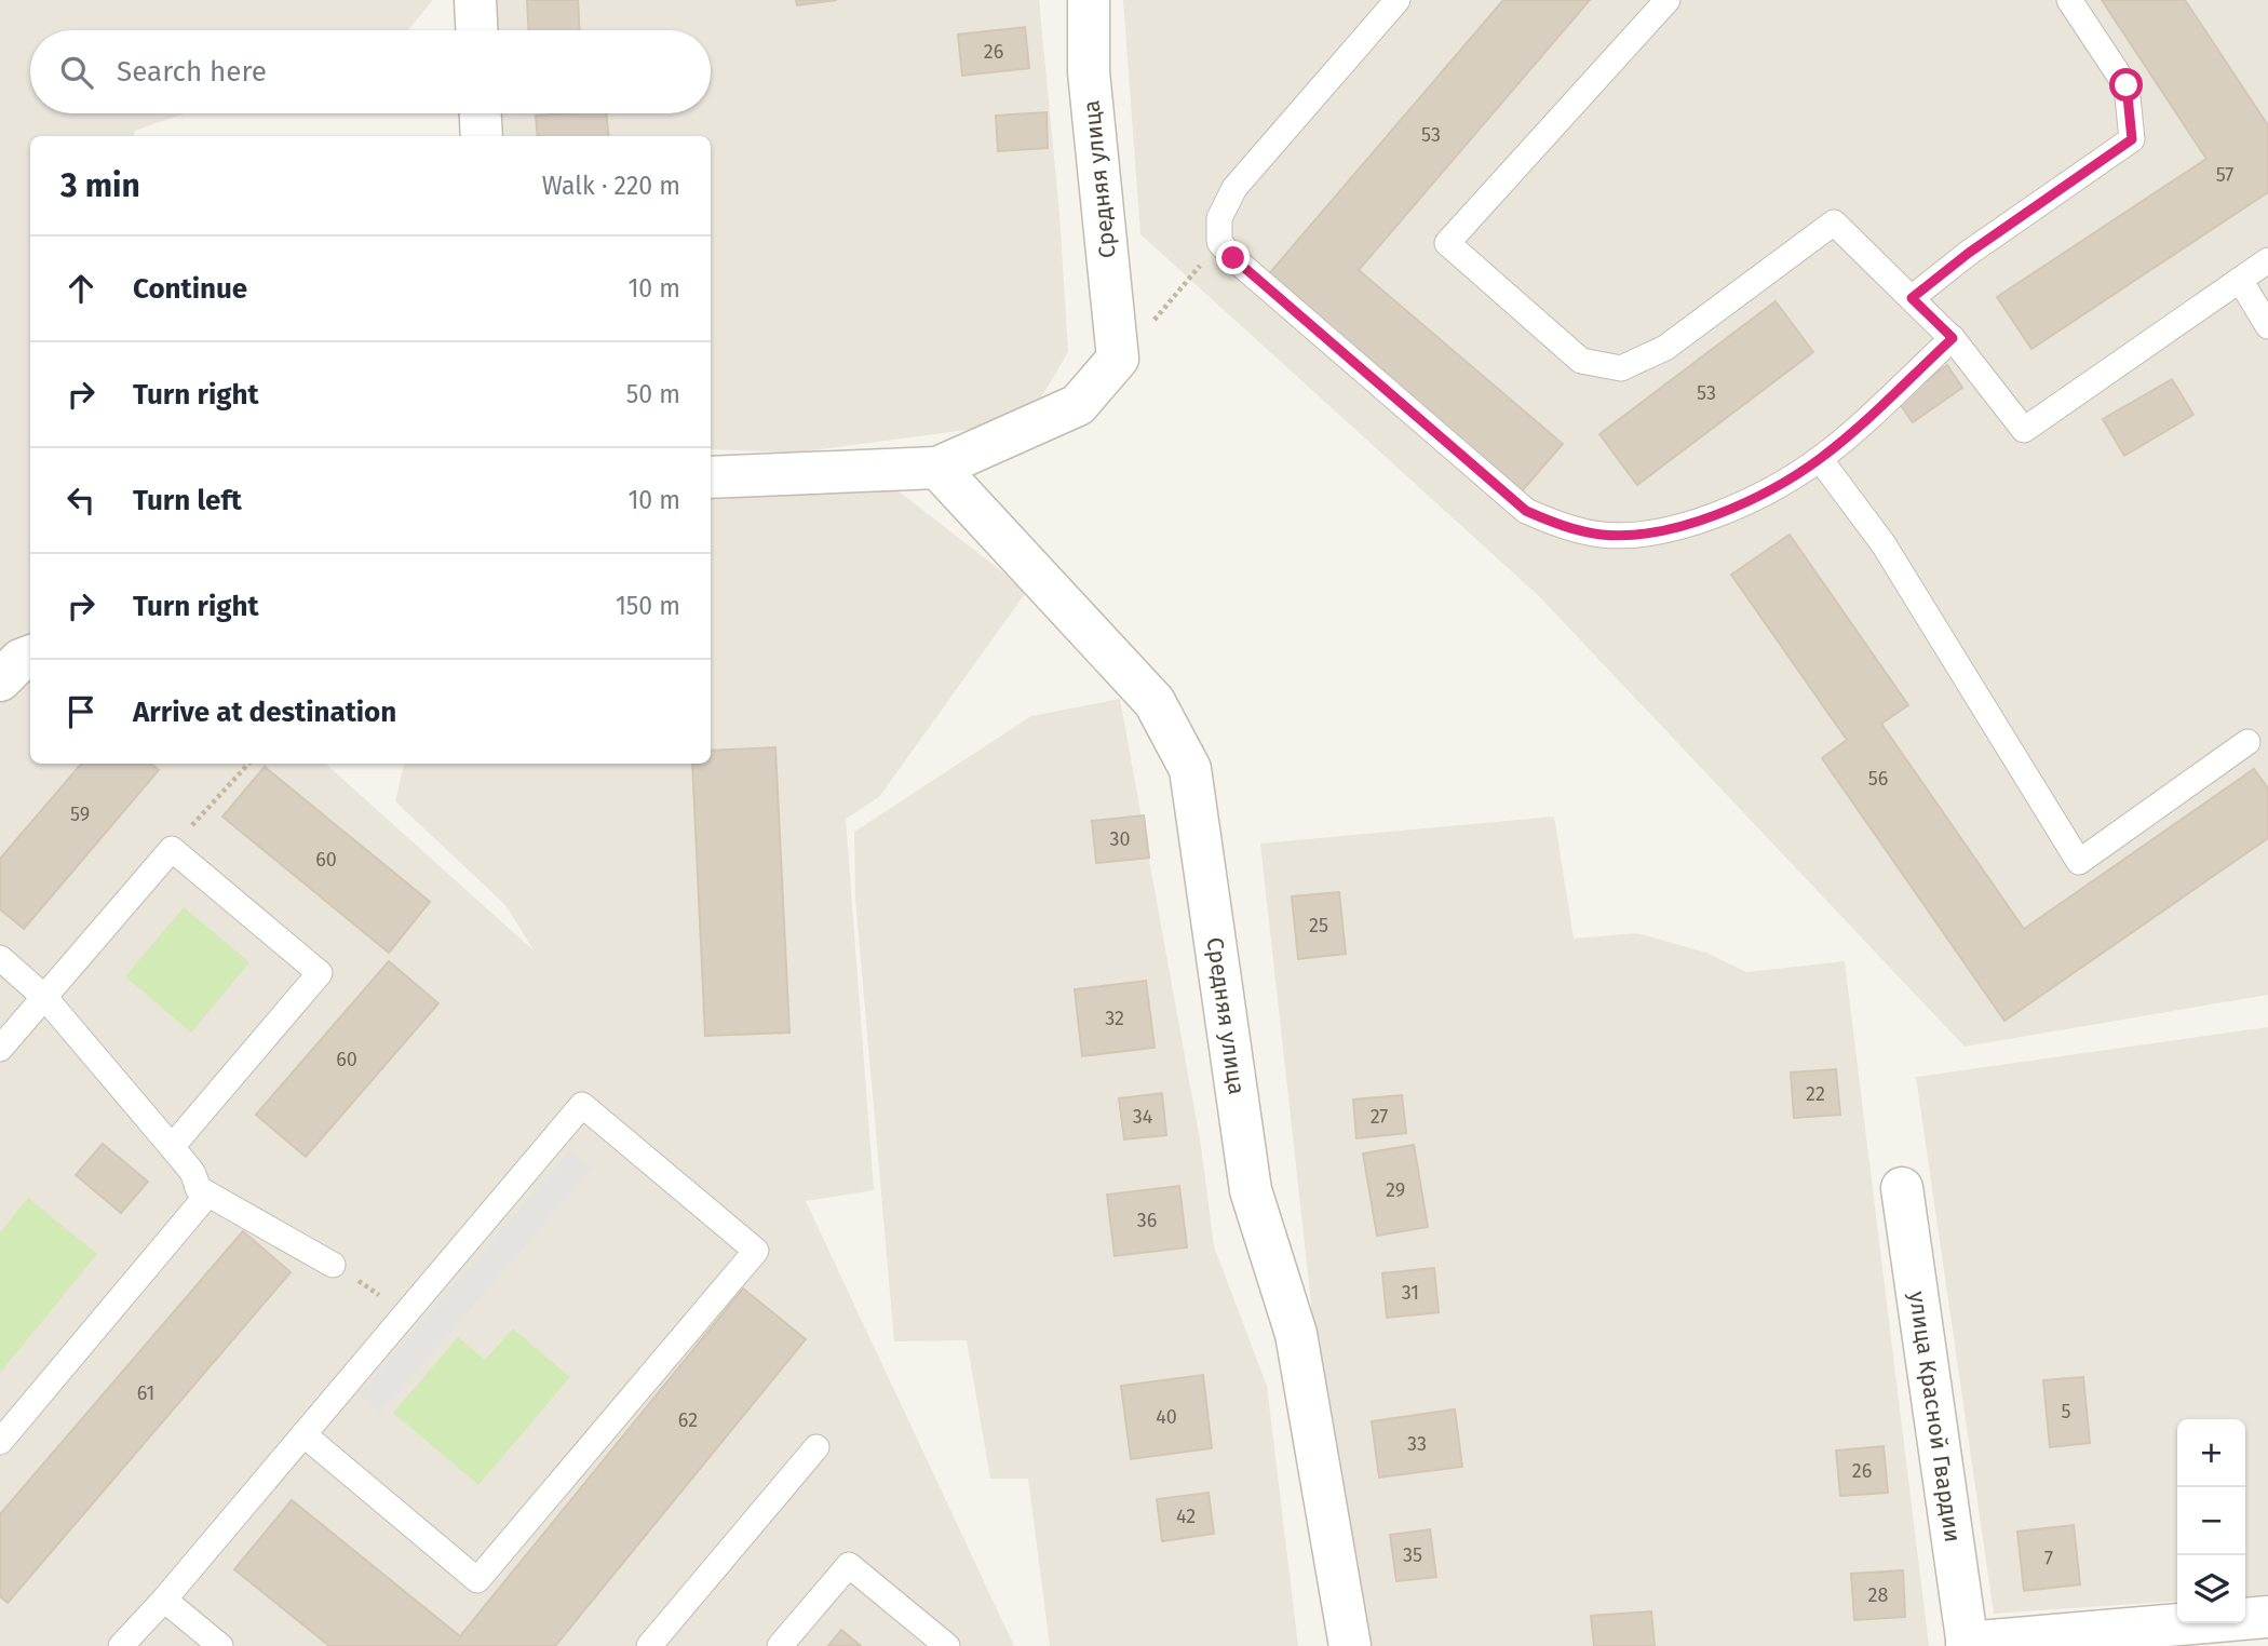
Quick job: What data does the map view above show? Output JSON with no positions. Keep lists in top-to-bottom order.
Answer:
{
  "streets": {
    "street": ["Средняя улица", "улица Красной Гвардии"]
  },
  "house_numbers": [
    "26",
    "53",
    "57",
    "53",
    "56",
    "59",
    "30",
    "60",
    "25",
    "32",
    "60",
    "22",
    "34",
    "27",
    "29",
    "36",
    "31",
    "61",
    "5",
    "40",
    "62",
    "33",
    "26",
    "42",
    "35",
    "7",
    "28"
  ],
  "page": {
    "search": "Search here",
    "heading": ["3 min", "Walk · 220 m"],
    "list": [
      ["Continue", "10 m"],
      ["Turn right", "50 m"],
      ["Turn left", "10 m"],
      ["Turn right", "150 m"],
      "Arrive at destination"
    ],
    "map_buttons": ["+", "−"]
  }
}
